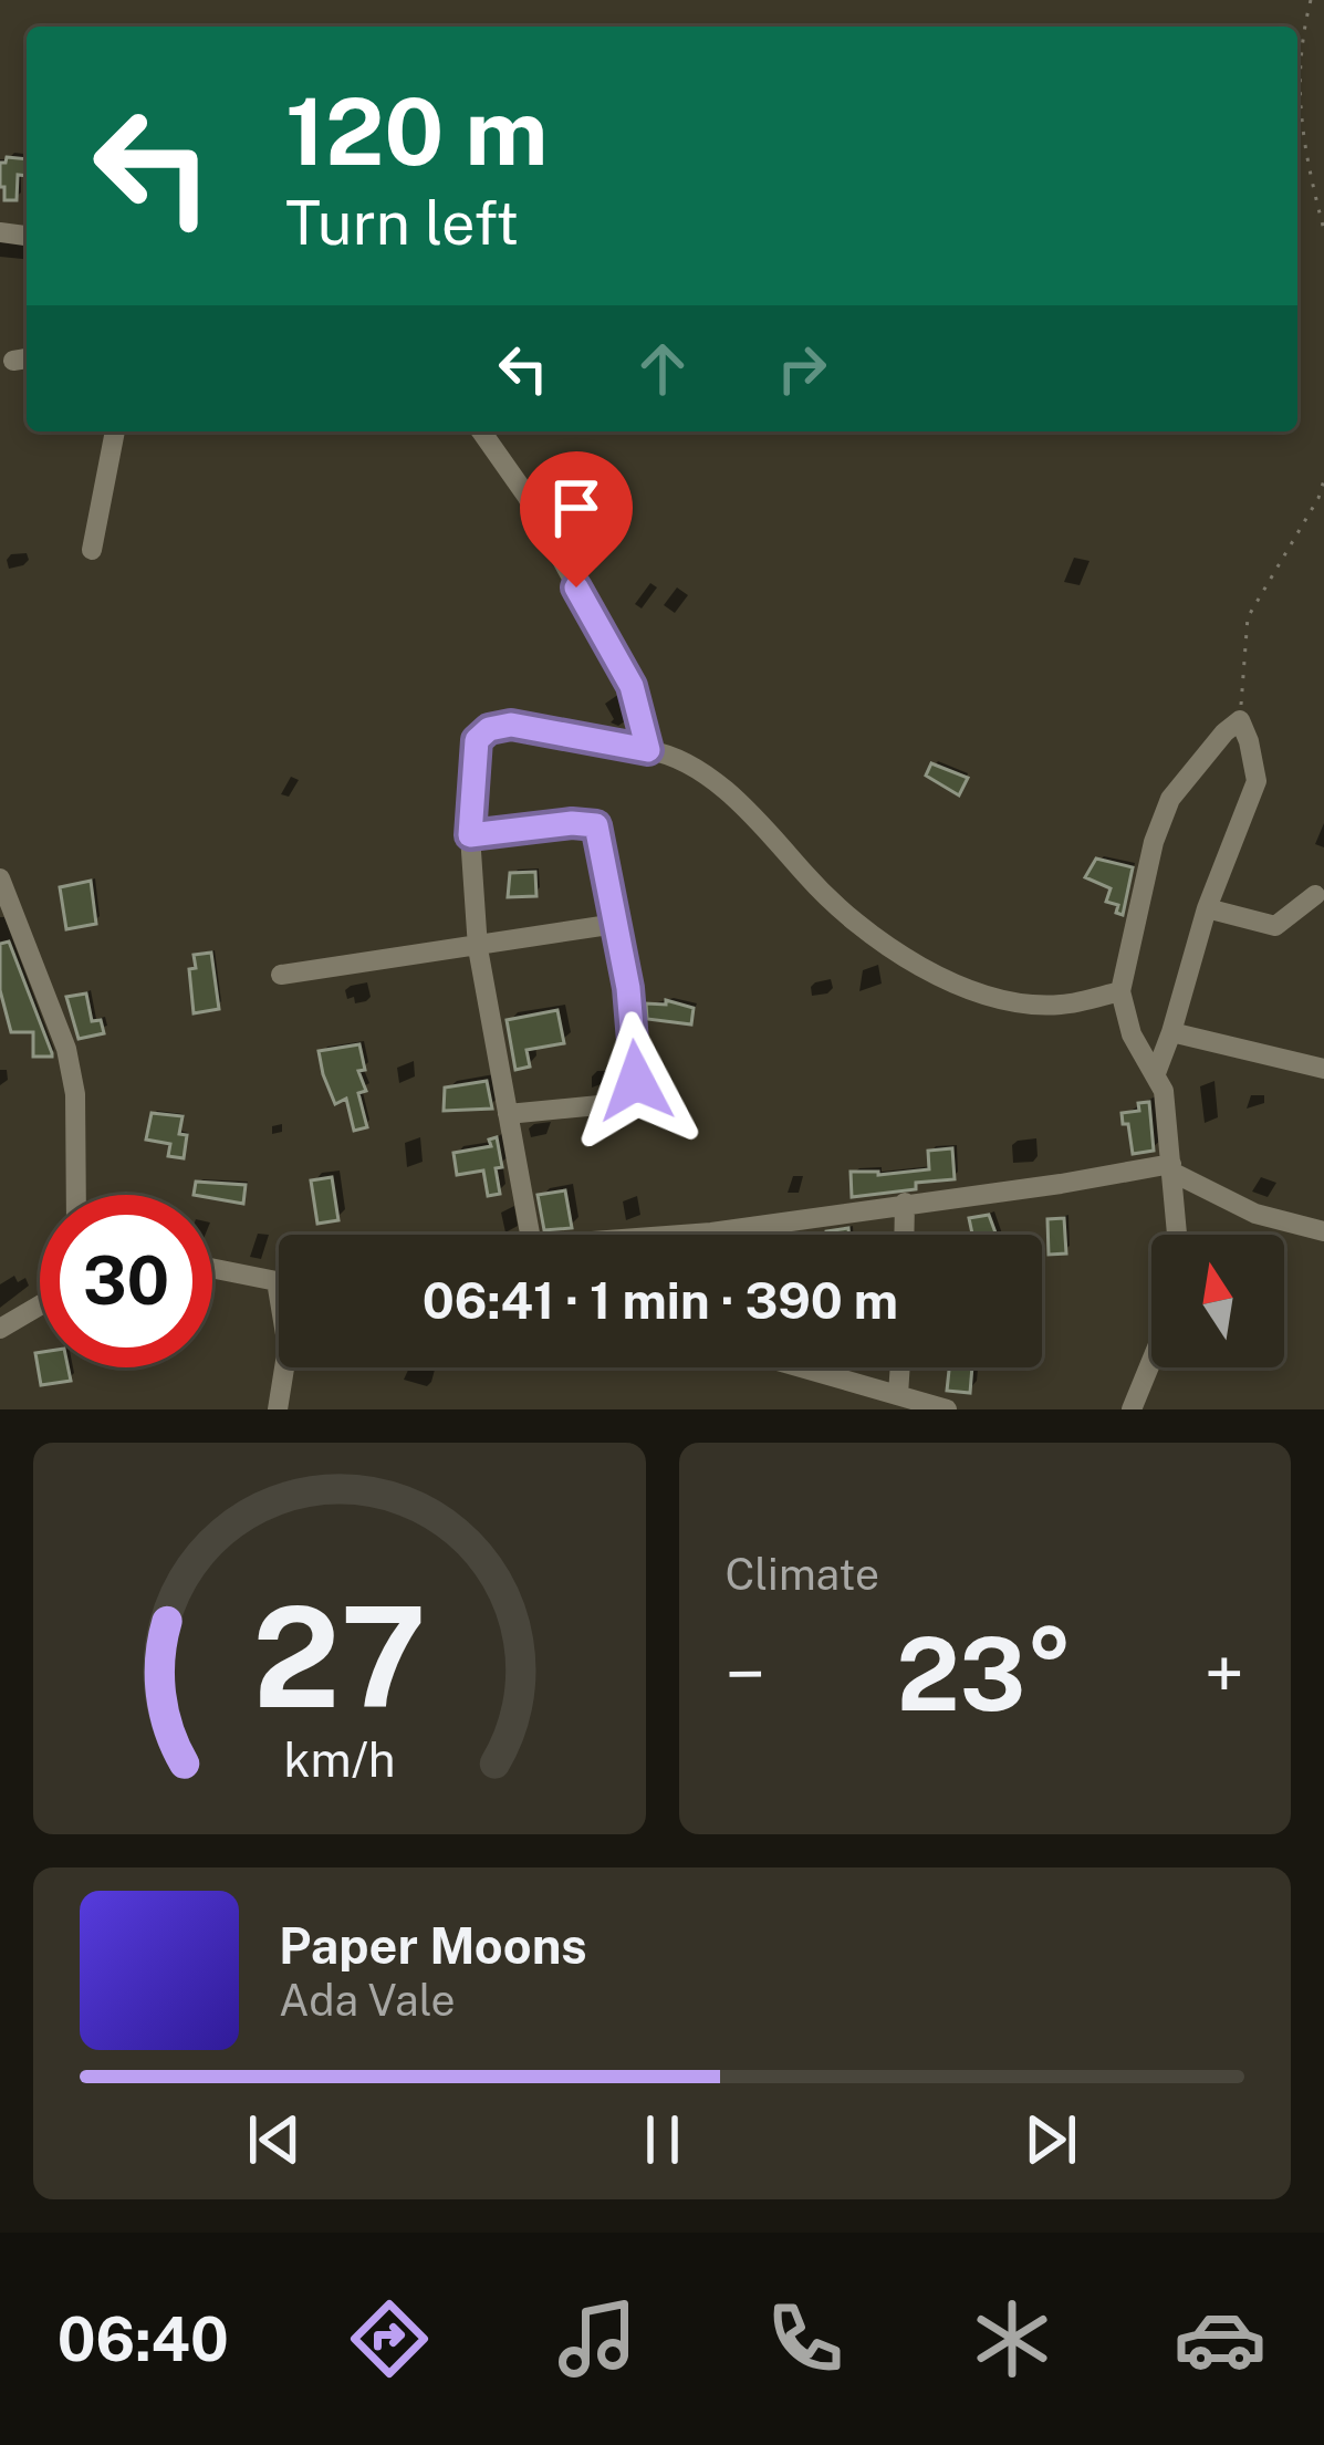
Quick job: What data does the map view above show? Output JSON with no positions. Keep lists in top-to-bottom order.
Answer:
{
  "north": "top",
  "page": {
    "turn": ["120 m", "Turn left"],
    "limit": "30",
    "trip": "06:41 · 1 min · 390 m",
    "tile": "Climate",
    "heat": ["−", "23°", "+"],
    "song": ["Paper Moons", "Ada Vale"],
    "tabs": "06:40",
    "gauge": ["27", "km/h"]
  }
}
